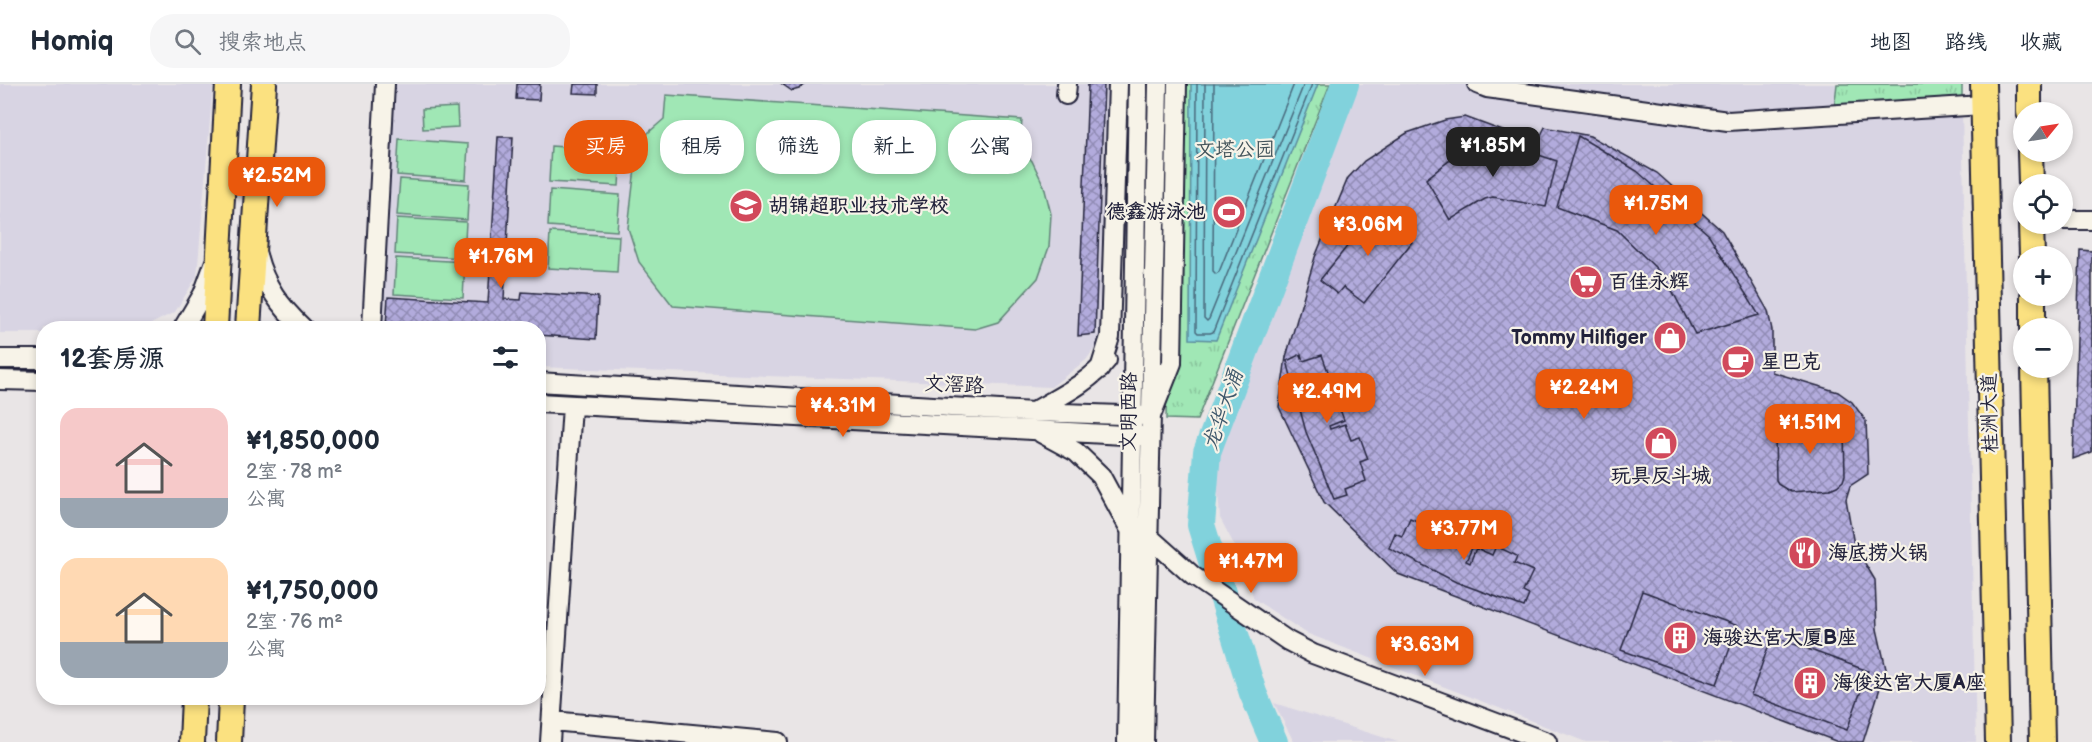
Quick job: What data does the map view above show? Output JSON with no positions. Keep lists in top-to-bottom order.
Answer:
{
  "streets": {
    "main road": ["桂洲大道"],
    "street": ["文滘路", "文明西路"]
  },
  "crossings": [
    ["文滘路", "文明西路"]
  ],
  "water": ["龙华大涌"],
  "parks": ["文塔公园"],
  "places": {
    "school or university": ["胡锦超职业技术学校"],
    "sports": ["德鑫游泳池"],
    "supermarket": ["百佳永辉"],
    "shop": ["Tommy Hilfiger", "玩具反斗城"],
    "cafe": ["星巴克"],
    "restaurant": ["海底捞火锅"],
    "building": ["海骏达宫大厦B座", "海俊达宫大厦A座"]
  },
  "north": "top right",
  "page": {
    "header": "Homiq",
    "search": "搜索地点",
    "nav": ["地图", "路线", "收藏"],
    "map_buttons": ["+", "−"],
    "chip": [
      "买房",
      "租房",
      "筛选",
      "新上",
      "公寓"
    ],
    "price": [
      "¥1.85M",
      "¥2.52M",
      "¥1.75M",
      "¥3.06M",
      "¥1.76M",
      "¥2.24M",
      "¥2.49M",
      "¥4.31M",
      "¥1.51M",
      "¥3.77M",
      "¥1.47M",
      "¥3.63M"
    ],
    "heading": "12套房源",
    "list": [
      {
        "name": "¥1,850,000",
        "note": "2室 · 78 m² · 公寓"
      },
      {
        "name": "¥1,750,000",
        "note": "2室 · 76 m² · 公寓"
      }
    ]
  }
}
